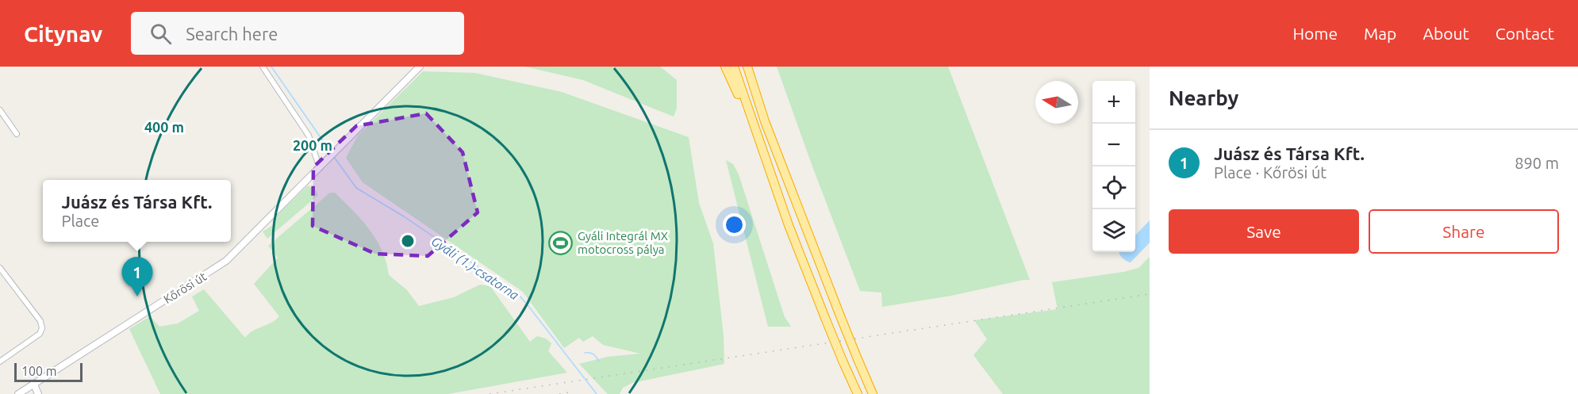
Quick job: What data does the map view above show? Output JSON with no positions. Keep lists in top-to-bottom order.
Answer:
{
  "streets": {
    "main road": ["Kőrösi út"]
  },
  "water": ["Gyáli (1.)-csatorna"],
  "places": {
    "sports": ["Gyáli Integrál MX motocross pálya"]
  },
  "scale_bar": "100 m",
  "north": "left",
  "page": {
    "header": "Citynav",
    "search": "Search here",
    "nav": [
      "Home",
      "Map",
      "About",
      "Contact"
    ],
    "heading": "Nearby",
    "map_buttons": ["+", "−"],
    "list": [
      {
        "mark": "1",
        "name": "Juász és Társa Kft.",
        "note": "Place · Kőrösi út",
        "value": "890 m"
      }
    ],
    "popup": ["Juász és Társa Kft.", "Place"],
    "buttons": ["Save", "Share"],
    "pins": "1",
    "scale": "100 m"
  },
  "rings": ["400 m", "200 m"]
}
